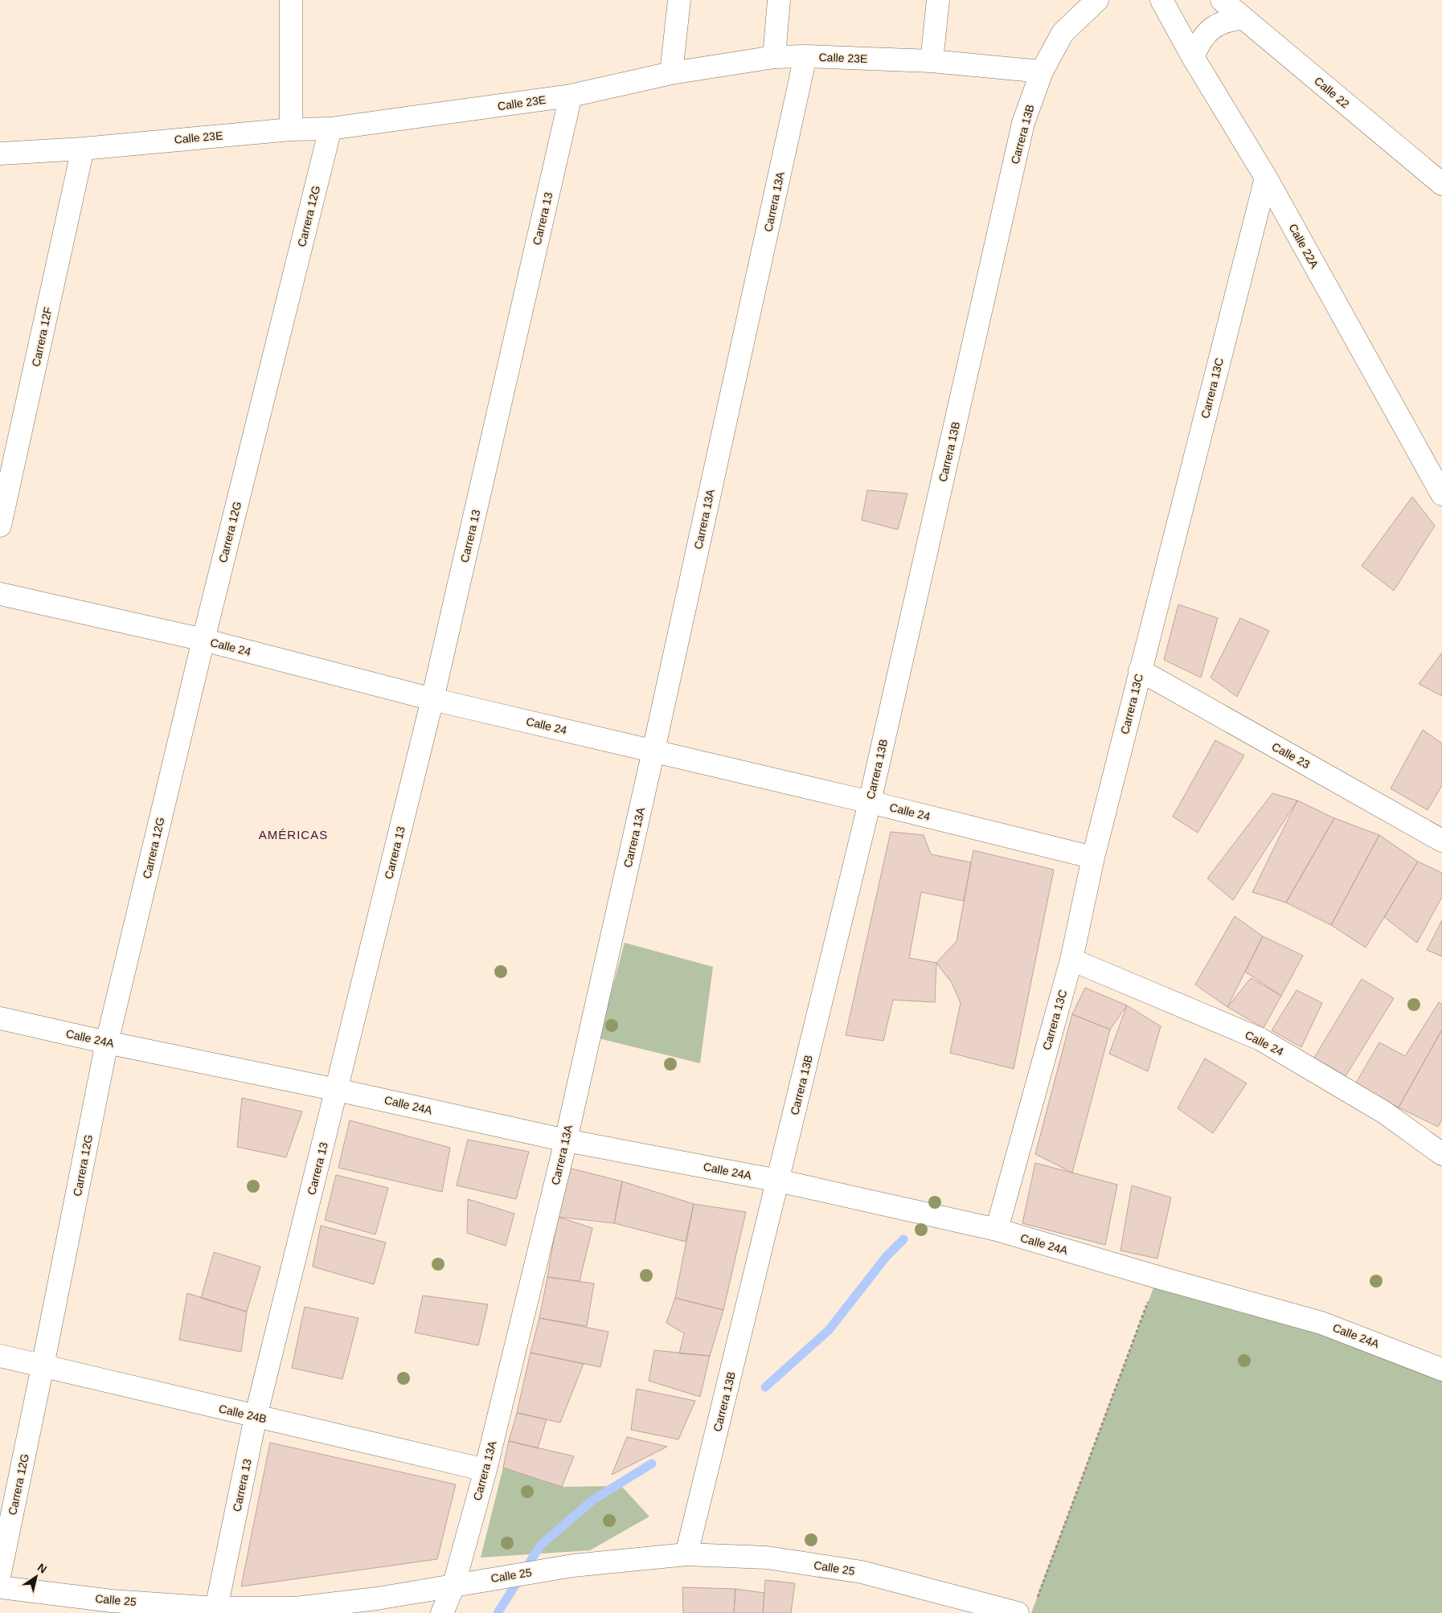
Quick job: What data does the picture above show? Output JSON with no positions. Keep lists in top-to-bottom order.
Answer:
{
  "streets": {
    "street": [
      "Calle 23E",
      "Calle 22",
      "Carrera 13B",
      "Carrera 13A",
      "Carrera 12G",
      "Carrera 13",
      "Calle 22A",
      "Carrera 12F",
      "Carrera 13C",
      "Calle 24",
      "Calle 23",
      "Calle 24A",
      "Calle 24B",
      "Calle 25"
    ]
  },
  "crossings": [
    ["Calle 23E", "Carrera 13B"],
    ["Calle 23E", "Carrera 13A"],
    ["Calle 23E", "Carrera 12G"],
    ["Calle 23E", "Carrera 13"],
    ["Calle 23E", "Carrera 12F"],
    ["Carrera 13B", "Calle 24"],
    ["Carrera 13B", "Calle 24A"],
    ["Carrera 13B", "Calle 25"],
    ["Carrera 13A", "Calle 24"],
    ["Carrera 13A", "Calle 24A"],
    ["Carrera 13A", "Calle 24B"],
    ["Carrera 13A", "Calle 25"],
    ["Carrera 12G", "Calle 24"],
    ["Carrera 12G", "Calle 24A"],
    ["Carrera 12G", "Calle 24B"],
    ["Carrera 13", "Calle 24"],
    ["Carrera 13", "Calle 24A"],
    ["Carrera 13", "Calle 24B"],
    ["Carrera 13", "Calle 25"],
    ["Calle 22A", "Carrera 13C"],
    ["Carrera 13C", "Calle 24"],
    ["Carrera 13C", "Calle 23"],
    ["Carrera 13C", "Calle 24A"]
  ],
  "districts": ["AMÉRICAS"],
  "north": "top right"
}
